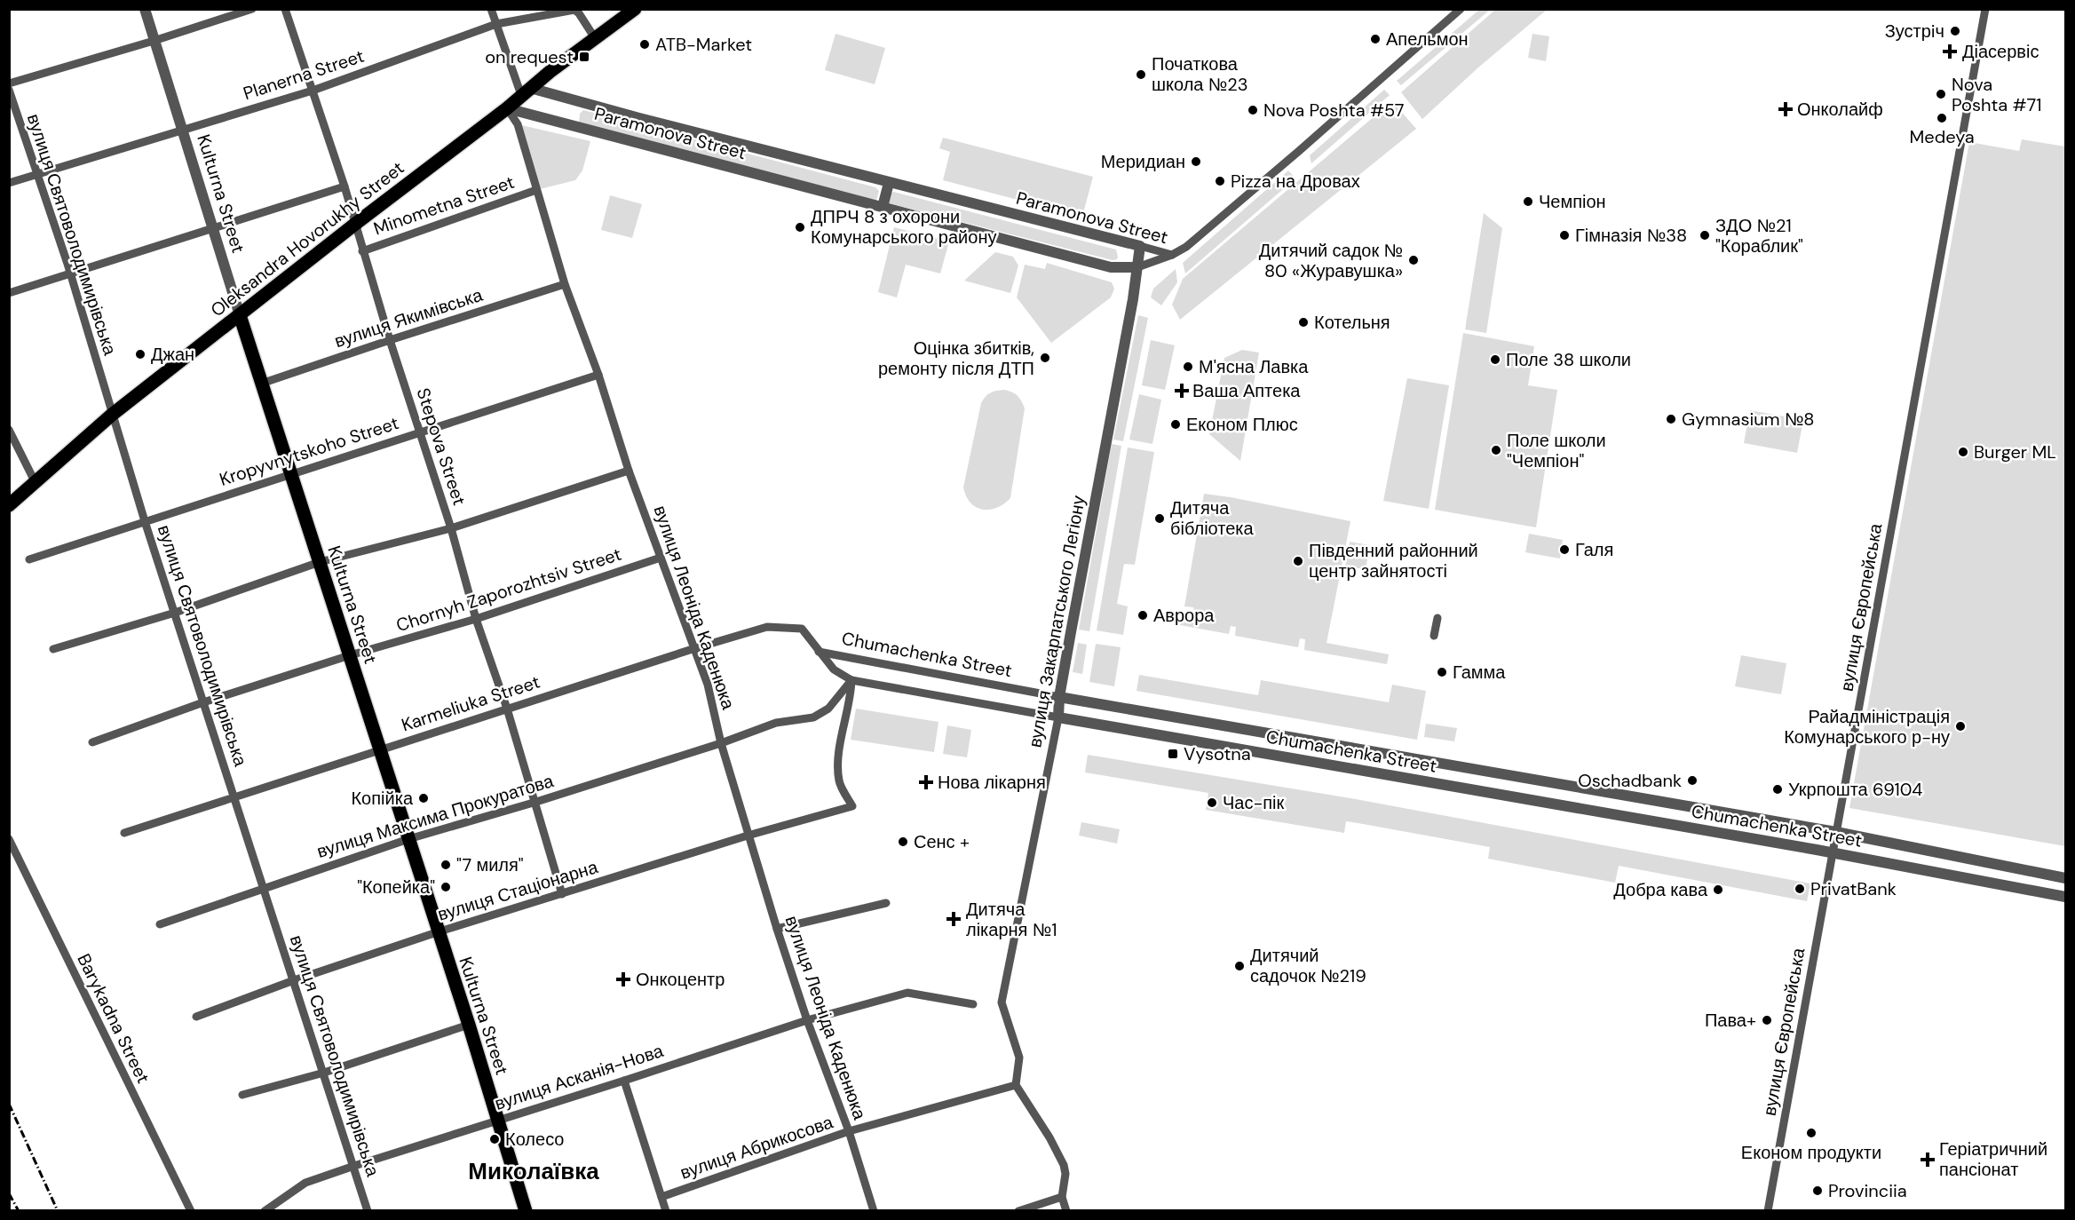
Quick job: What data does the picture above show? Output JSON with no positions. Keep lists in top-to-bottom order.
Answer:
{
  "streets": {
    "main road": ["Kulturna Street", "Oleksandra Hovorukhy Street"],
    "street": [
      "Planerna Street",
      "Paramonova Street",
      "Minometna Street",
      "вулиця Святоволодимирівська",
      "вулиця Якимівська",
      "Stepova Street",
      "Kropyvnytskoho Street",
      "Chornyh Zaporozhtsiv Street",
      "вулиця Леоніда Каденюка",
      "вулиця Європейська",
      "вулиця Закарпатського Легіону",
      "Chumachenka Street",
      "Karmeliuka Street",
      "вулиця Максима Прокуратова",
      "вулиця Стаціонарна",
      "Barykadna Street",
      "вулиця Асканія-Нова",
      "вулиця Абрикосова"
    ]
  },
  "crossings": [
    ["Planerna Street", "Kulturna Street"],
    ["Planerna Street", "вулиця Святоволодимирівська"],
    ["Planerna Street", "Oleksandra Hovorukhy Street"],
    ["Planerna Street", "Stepova Street"],
    ["Paramonova Street", "Oleksandra Hovorukhy Street"],
    ["Paramonova Street", "вулиця Леоніда Каденюка"],
    ["Paramonova Street", "вулиця Закарпатського Легіону"],
    ["Kulturna Street", "Oleksandra Hovorukhy Street"],
    ["Kulturna Street", "вулиця Якимівська"],
    ["Kulturna Street", "Kropyvnytskoho Street"],
    ["Kulturna Street", "Chornyh Zaporozhtsiv Street"],
    ["Kulturna Street", "Karmeliuka Street"],
    ["Kulturna Street", "вулиця Максима Прокуратова"],
    ["Kulturna Street", "вулиця Стаціонарна"],
    ["Kulturna Street", "вулиця Асканія-Нова"],
    ["Minometna Street", "Stepova Street"],
    ["Minometna Street", "вулиця Леоніда Каденюка"],
    ["вулиця Святоволодимирівська", "Oleksandra Hovorukhy Street"],
    ["вулиця Святоволодимирівська", "Kropyvnytskoho Street"],
    ["вулиця Святоволодимирівська", "Chornyh Zaporozhtsiv Street"],
    ["вулиця Святоволодимирівська", "Karmeliuka Street"],
    ["вулиця Святоволодимирівська", "вулиця Максима Прокуратова"],
    ["вулиця Святоволодимирівська", "вулиця Стаціонарна"],
    ["вулиця Святоволодимирівська", "вулиця Асканія-Нова"],
    ["Oleksandra Hovorukhy Street", "Stepova Street"],
    ["Oleksandra Hovorukhy Street", "вулиця Леоніда Каденюка"],
    ["вулиця Якимівська", "Stepova Street"],
    ["вулиця Якимівська", "вулиця Леоніда Каденюка"],
    ["Stepova Street", "Kropyvnytskoho Street"],
    ["Stepova Street", "Chornyh Zaporozhtsiv Street"],
    ["Stepova Street", "Karmeliuka Street"],
    ["Stepova Street", "вулиця Максима Прокуратова"],
    ["Stepova Street", "вулиця Стаціонарна"],
    ["Kropyvnytskoho Street", "вулиця Леоніда Каденюка"],
    ["Chornyh Zaporozhtsiv Street", "вулиця Леоніда Каденюка"],
    ["вулиця Леоніда Каденюка", "Karmeliuka Street"],
    ["вулиця Леоніда Каденюка", "вулиця Максима Прокуратова"],
    ["вулиця Леоніда Каденюка", "вулиця Стаціонарна"],
    ["вулиця Леоніда Каденюка", "вулиця Асканія-Нова"],
    ["вулиця Леоніда Каденюка", "вулиця Абрикосова"],
    ["вулиця Європейська", "Chumachenka Street"],
    ["вулиця Закарпатського Легіону", "Chumachenka Street"],
    ["вулиця Закарпатського Легіону", "вулиця Абрикосова"],
    ["Chumachenka Street", "Karmeliuka Street"],
    ["Chumachenka Street", "вулиця Максима Прокуратова"],
    ["Chumachenka Street", "вулиця Стаціонарна"],
    ["вулиця Максима Прокуратова", "вулиця Стаціонарна"]
  ],
  "districts": ["Миколаївка"],
  "places": {
    "other": [
      "Зустрiч",
      "Апельмон",
      "ATB-Market",
      "Початкова школа №23",
      "Nova Poshta #71",
      "Nova Poshta #57",
      "Medeya",
      "Меридиан",
      "Pizza на Дровах",
      "Чемпіон",
      "ДПРЧ 8 з охорони Комунарського району",
      "Гімназія №38",
      "ЗДО №21 \"Кораблик\"",
      "Дитячий садок № 80 «Журавушка»",
      "Котельня",
      "Джан",
      "Оцінка збитків, ремонту після ДТП",
      "Поле 38 школи",
      "М'ясна Лавка",
      "Gymnasium №8",
      "Економ Плюс",
      "Поле школи \"Чемпіон\"",
      "Burger ML",
      "Дитяча бібліотека",
      "Галя",
      "Південний районний центр зайнятості",
      "Аврора",
      "Гамма",
      "Райадміністрація Комунарського р-ну",
      "Oschadbank",
      "Укрпошта 69104",
      "Копійка",
      "Час-пік",
      "Сенс +",
      "\"7 миля\"",
      "\"Копейка\"",
      "PrivatBank",
      "Добра кава",
      "Дитячий садочок №219",
      "Пава+",
      "Економ продукти",
      "Колесо",
      "Provinciia"
    ],
    "health": [
      "Діасервіс",
      "Онколайф",
      "Ваша Аптека",
      "Нова лікарня",
      "Дитяча лікарня №1",
      "Онкоцентр",
      "Геріатричний пансіонат"
    ],
    "transit": ["on request", "Vysotna"]
  }
}
